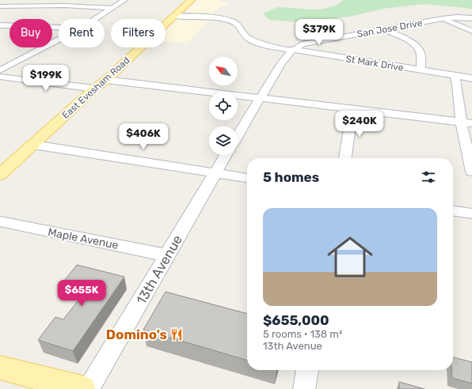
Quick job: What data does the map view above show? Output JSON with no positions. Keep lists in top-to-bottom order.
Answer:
{
  "streets": {
    "main road": ["East Evesham Road"],
    "street": [
      "San Jose Drive",
      "St Mark Drive",
      "Maple Avenue",
      "13th Avenue"
    ]
  },
  "crossings": [
    ["San Jose Drive", "St Mark Drive"],
    ["St Mark Drive", "East Evesham Road"],
    ["Maple Avenue", "13th Avenue"]
  ],
  "places": {
    "restaurant": ["Domino's"]
  },
  "north": "top left",
  "page": {
    "price": [
      "$379K",
      "$199K",
      "$240K",
      "$406K",
      "$655K"
    ],
    "chip": ["Buy", "Rent", "Filters"],
    "heading": "5 homes",
    "list": [
      {
        "name": "$655,000",
        "note": "5 rooms · 138 m² · 13th Avenue"
      }
    ]
  }
}
